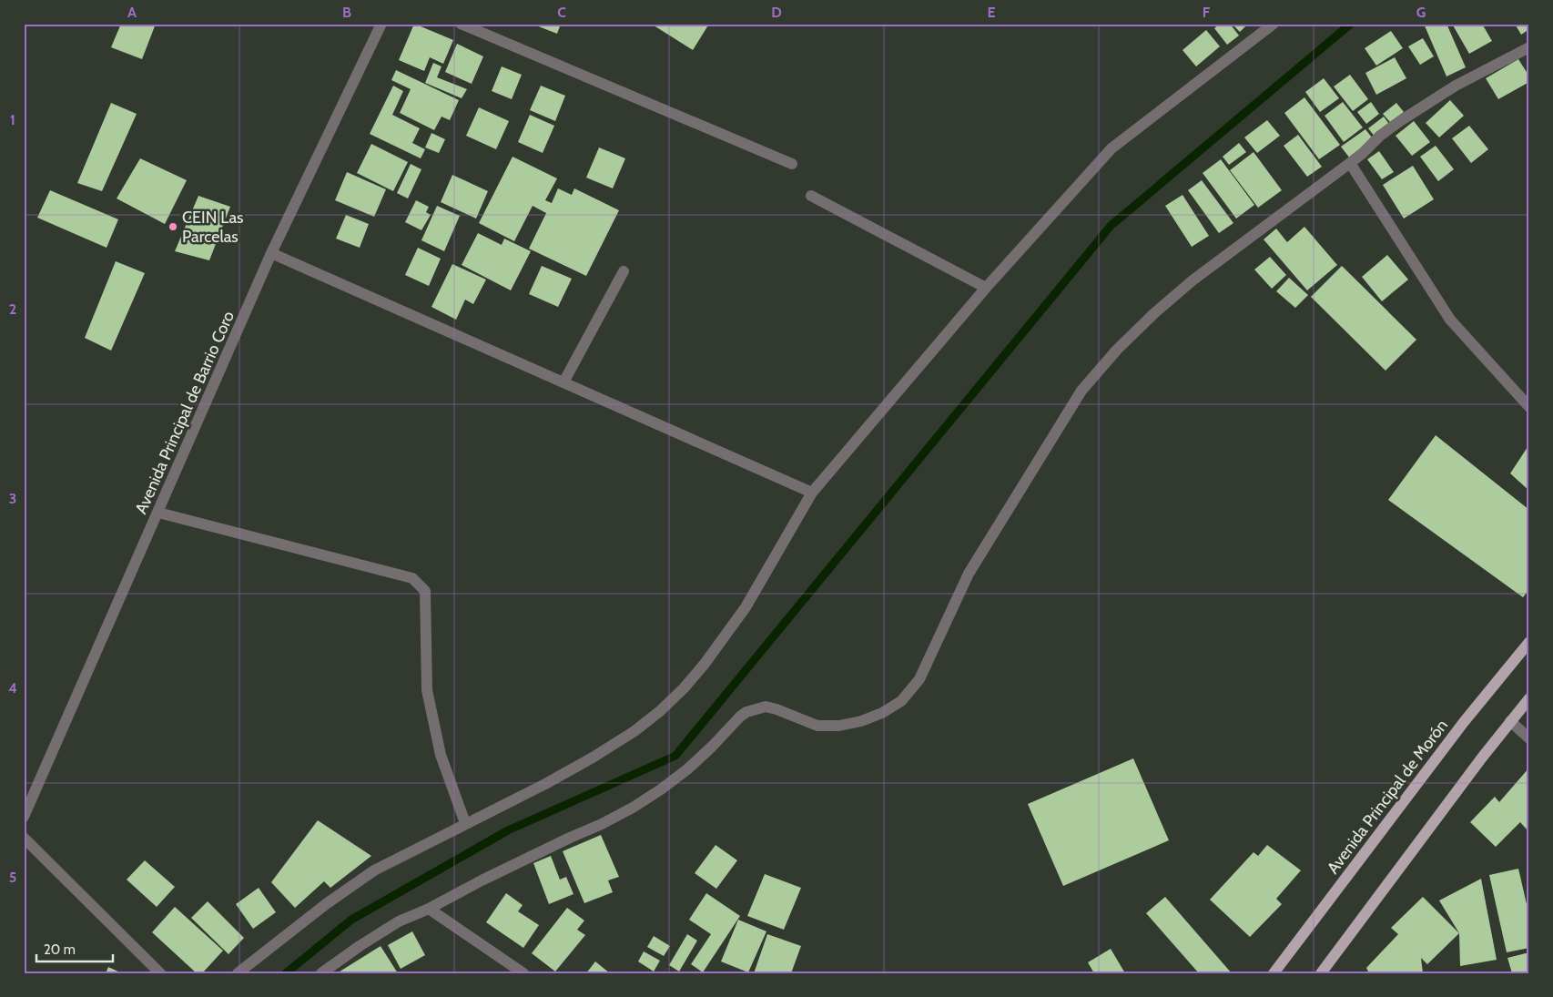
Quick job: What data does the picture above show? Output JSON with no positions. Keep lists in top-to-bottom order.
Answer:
{
  "streets": {
    "main road": ["Avenida Principal de Morón"],
    "street": ["Avenida Principal de Barrio Coro"]
  },
  "places": ["CEIN Las Parcelas"],
  "scale_bar": "20 m",
  "grid": {
    "columns": [
      "A",
      "B",
      "C",
      "D",
      "E",
      "F",
      "G"
    ],
    "rows": [
      "1",
      "2",
      "3",
      "4",
      "5"
    ]
  }
}
